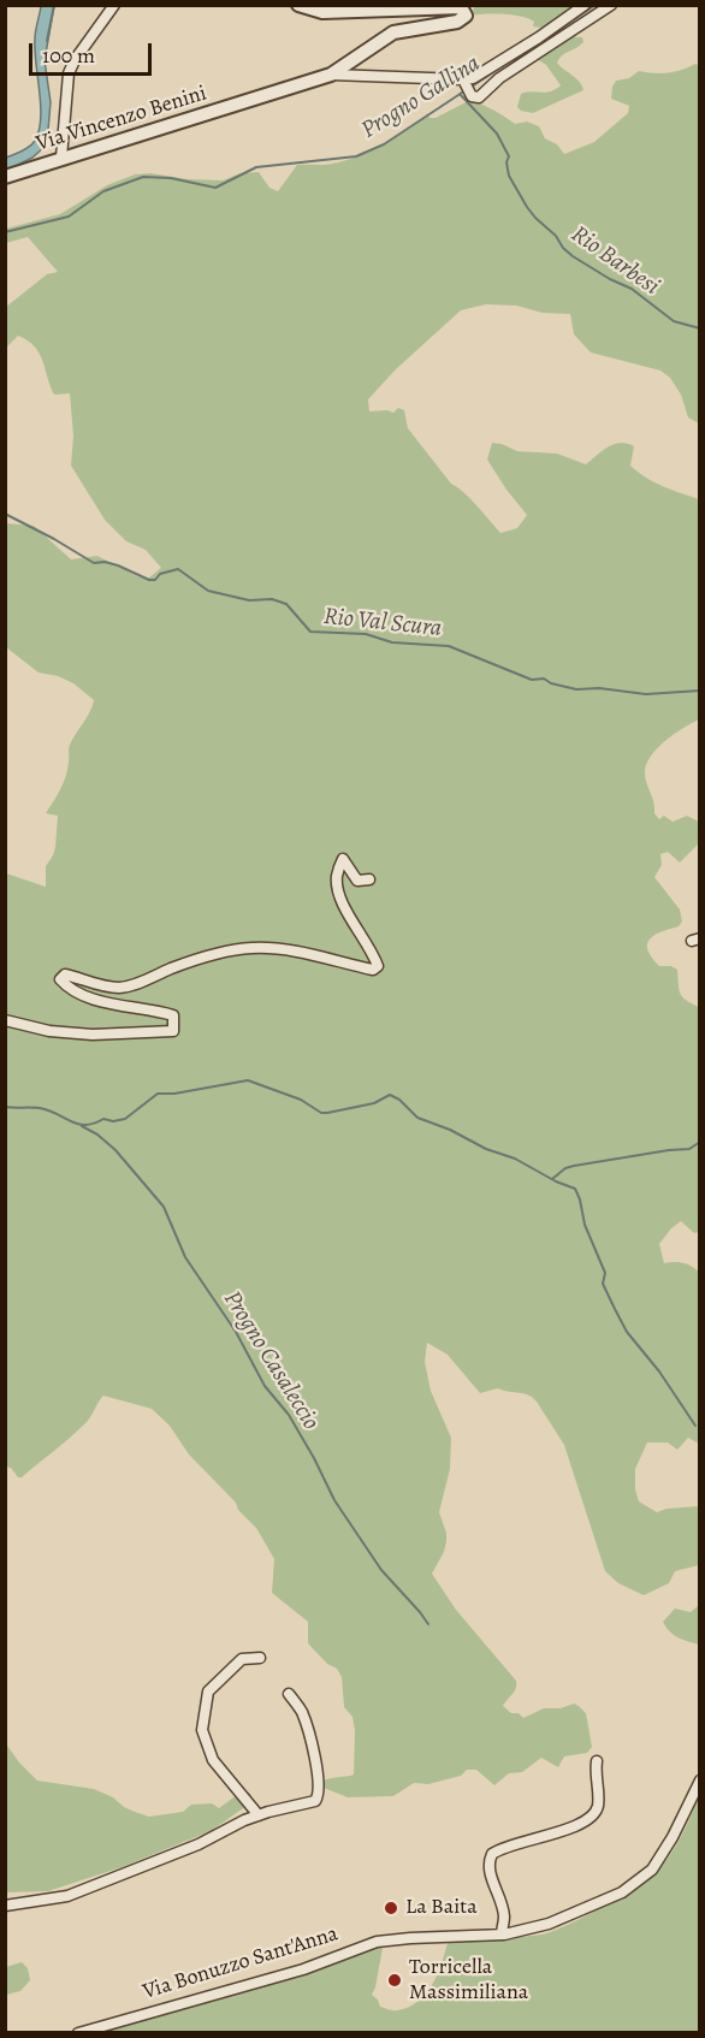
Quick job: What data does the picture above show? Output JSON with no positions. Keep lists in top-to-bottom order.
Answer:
{
  "streets": {
    "street": ["Via Vincenzo Benini", "Via Bonuzzo Sant'Anna"]
  },
  "water": [
    "Progno Gallina",
    "Rio Barbesi",
    "Rio Val Scura",
    "Progno Casaleccio"
  ],
  "places": ["La Baita", "Torricella Massimiliana"],
  "scale_bar": "100 m"
}
